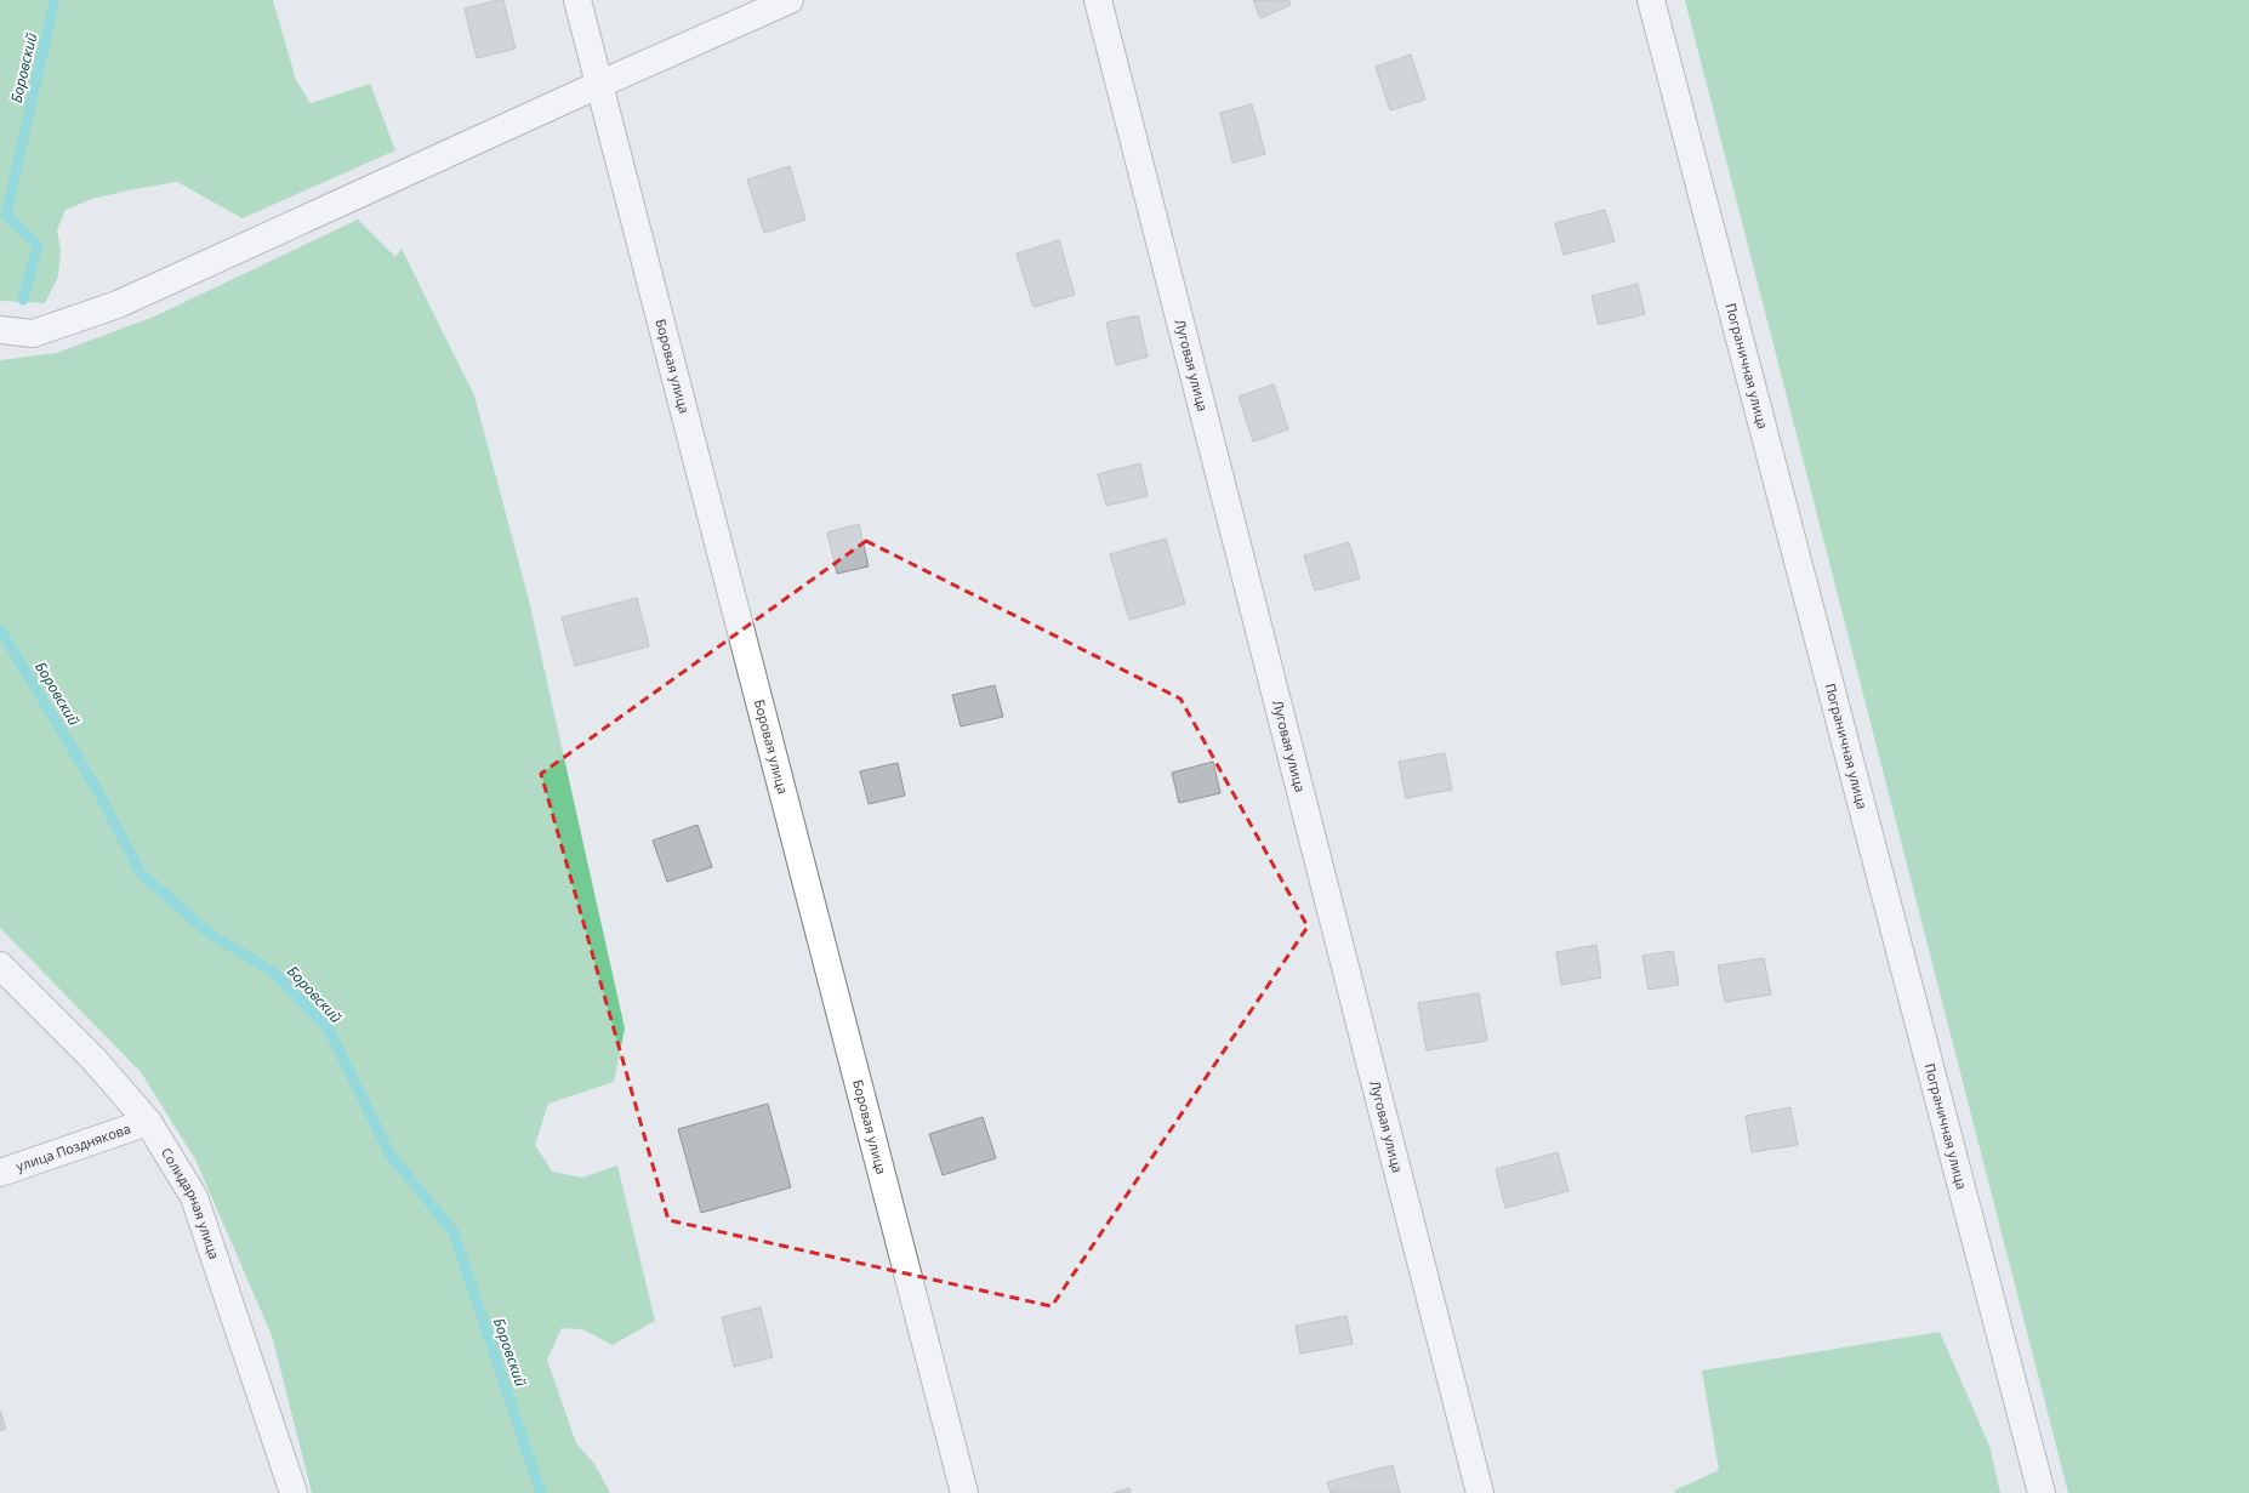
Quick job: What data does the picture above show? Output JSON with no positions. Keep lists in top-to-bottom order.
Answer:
{
  "streets": {
    "street": [
      "Боровая улица",
      "Луговая улица",
      "Пограничная улица",
      "улица Позднякова",
      "Солидарная улица"
    ]
  },
  "crossings": [
    ["улица Позднякова", "Солидарная улица"]
  ],
  "water": ["Боровский"]
}
